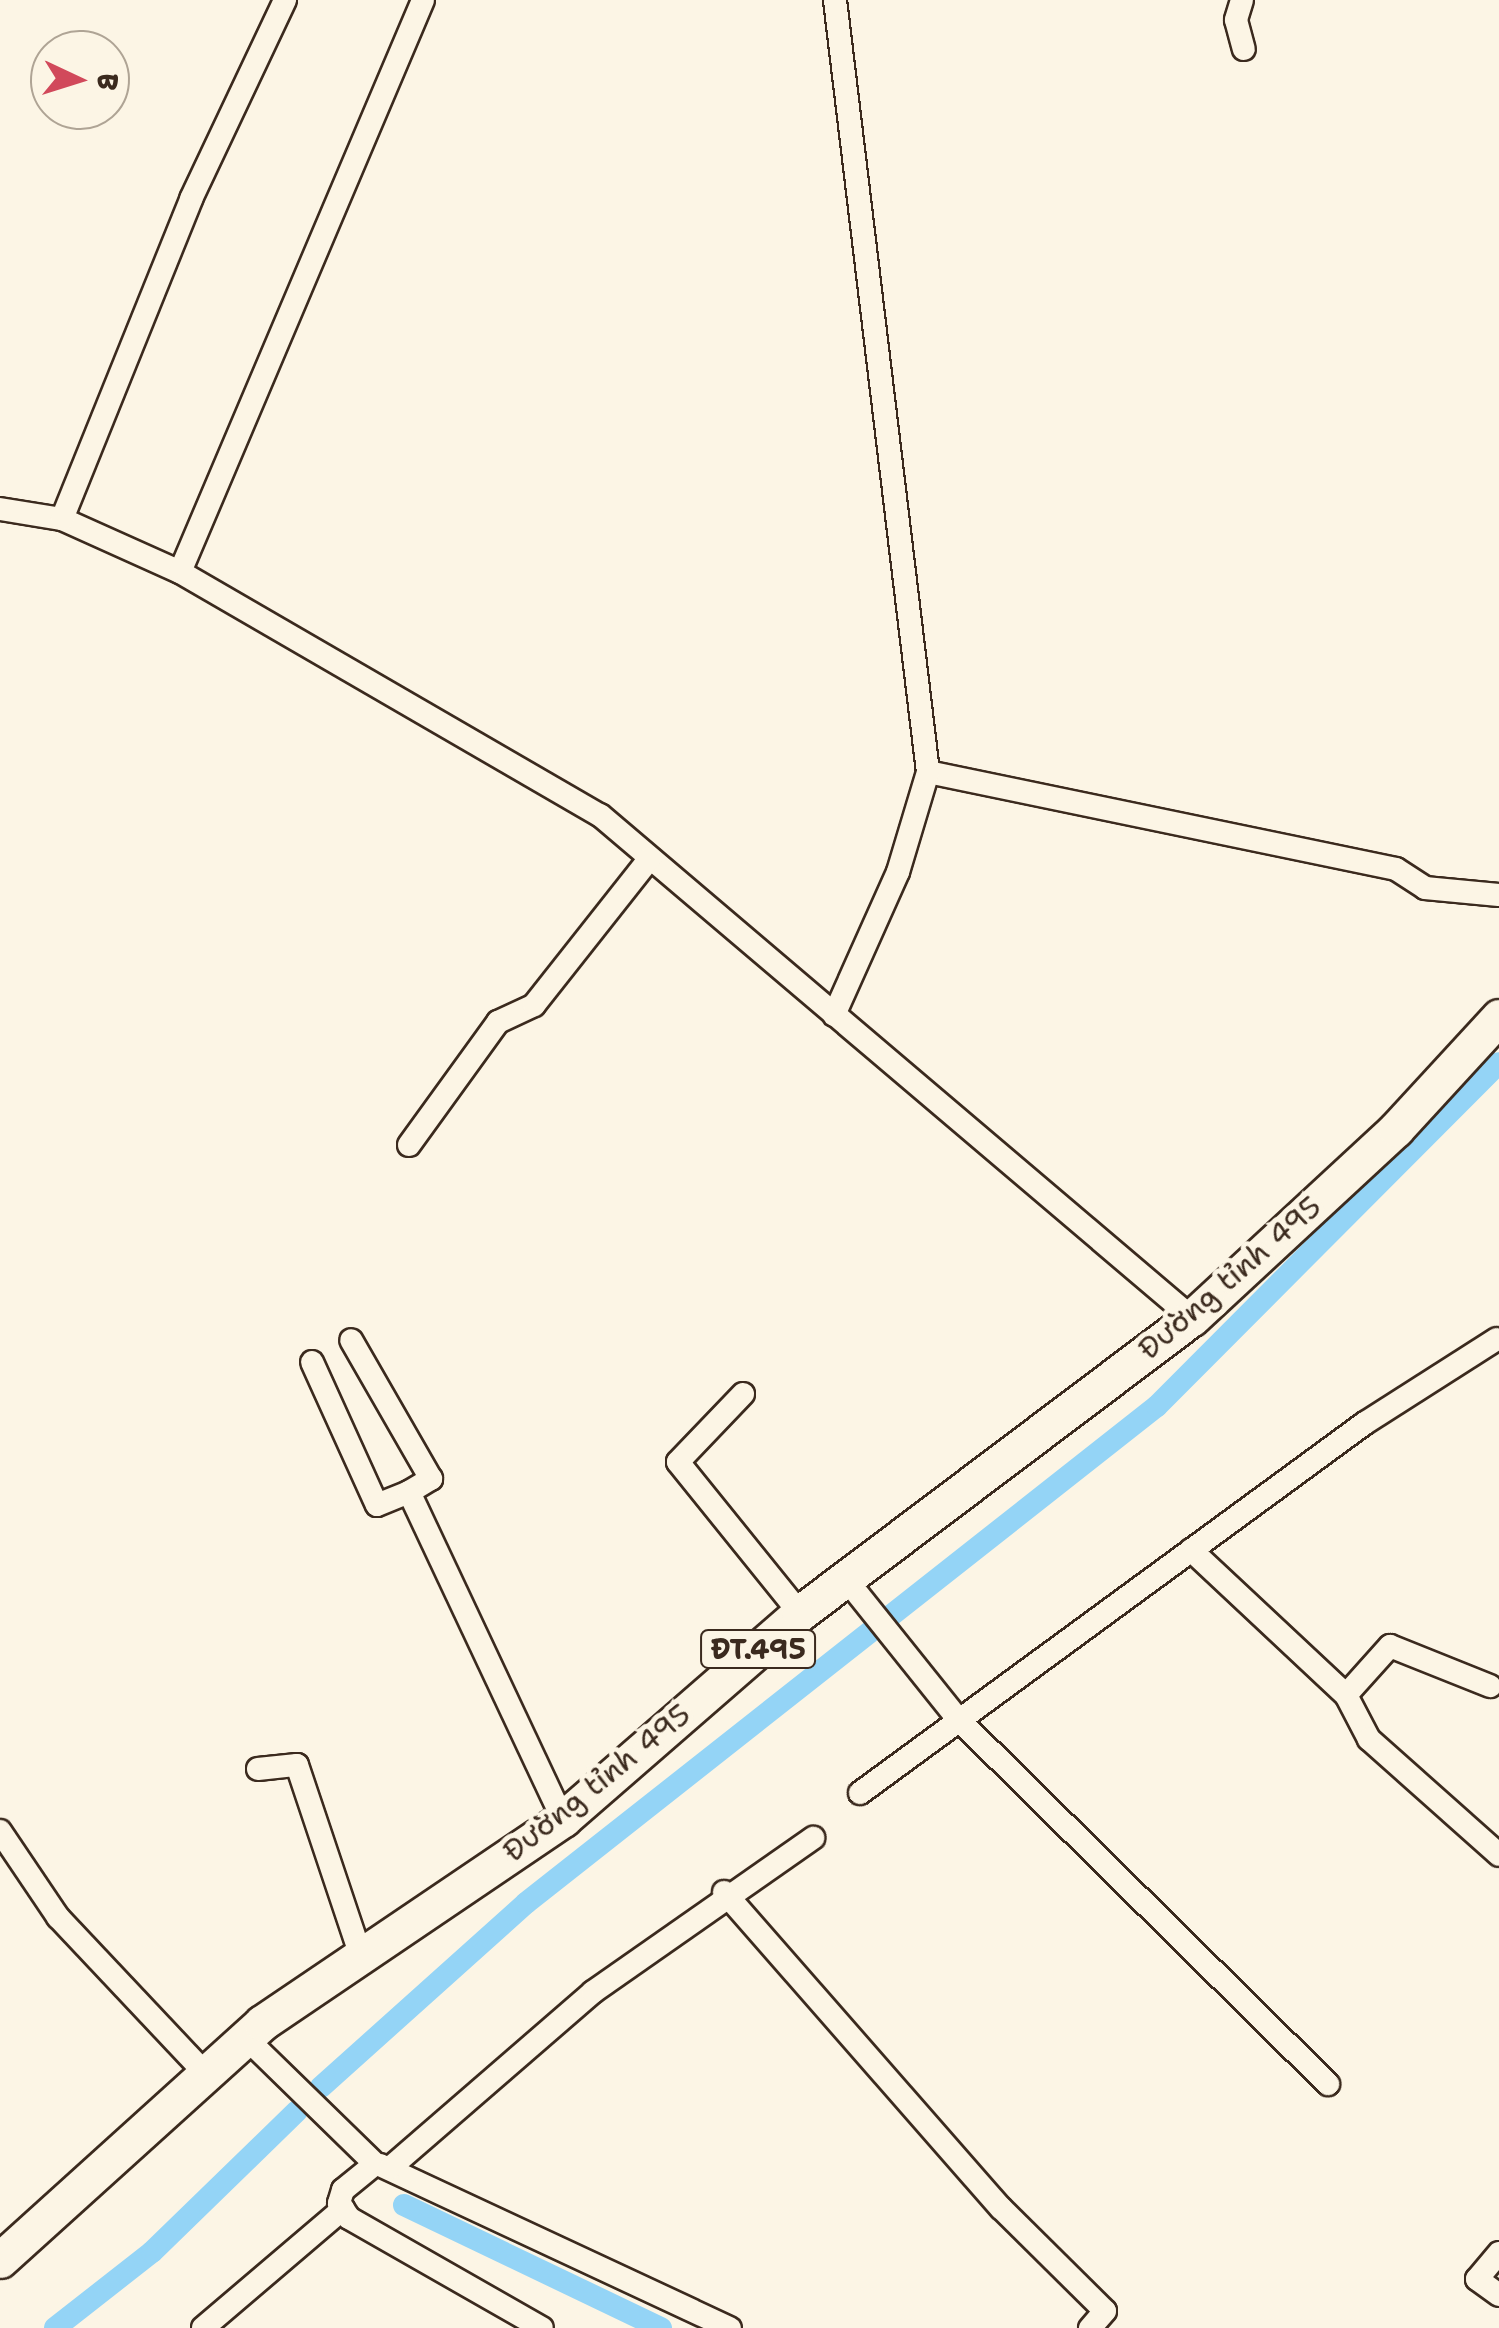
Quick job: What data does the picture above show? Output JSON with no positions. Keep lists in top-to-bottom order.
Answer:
{
  "streets": {
    "main road": ["Đường tỉnh 495", "ĐT.495"]
  },
  "north": "right"
}
